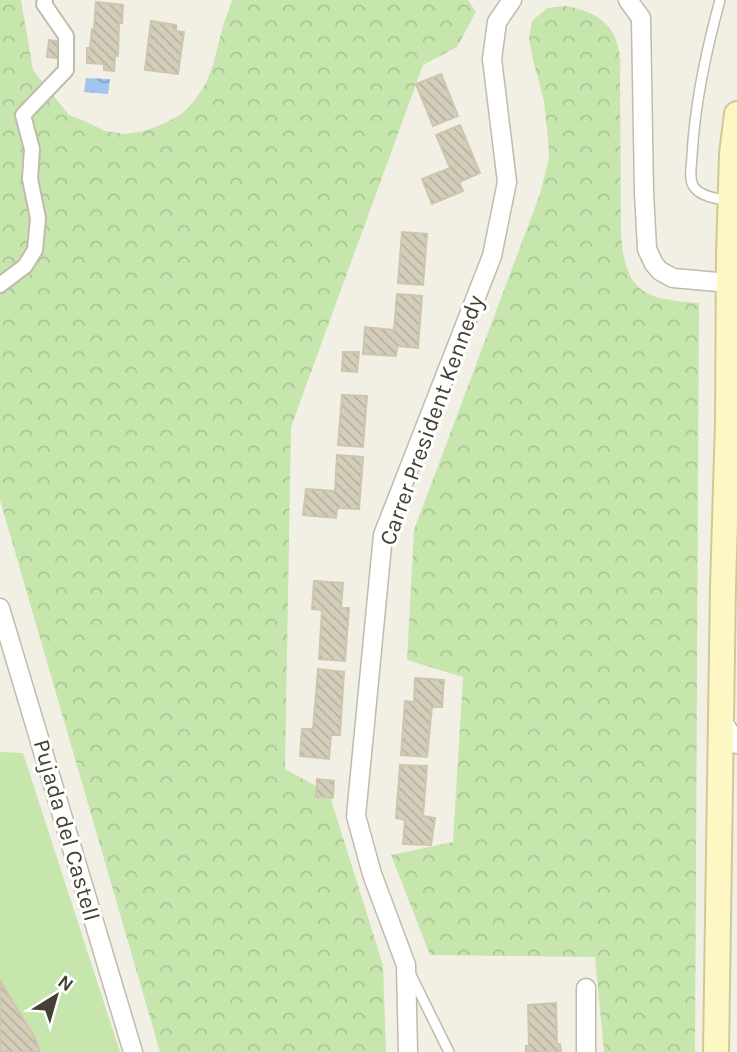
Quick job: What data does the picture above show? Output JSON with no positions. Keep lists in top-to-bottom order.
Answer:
{
  "streets": {
    "street": ["Carrer President Kennedy", "Pujada del Castell"]
  },
  "north": "top right"
}
